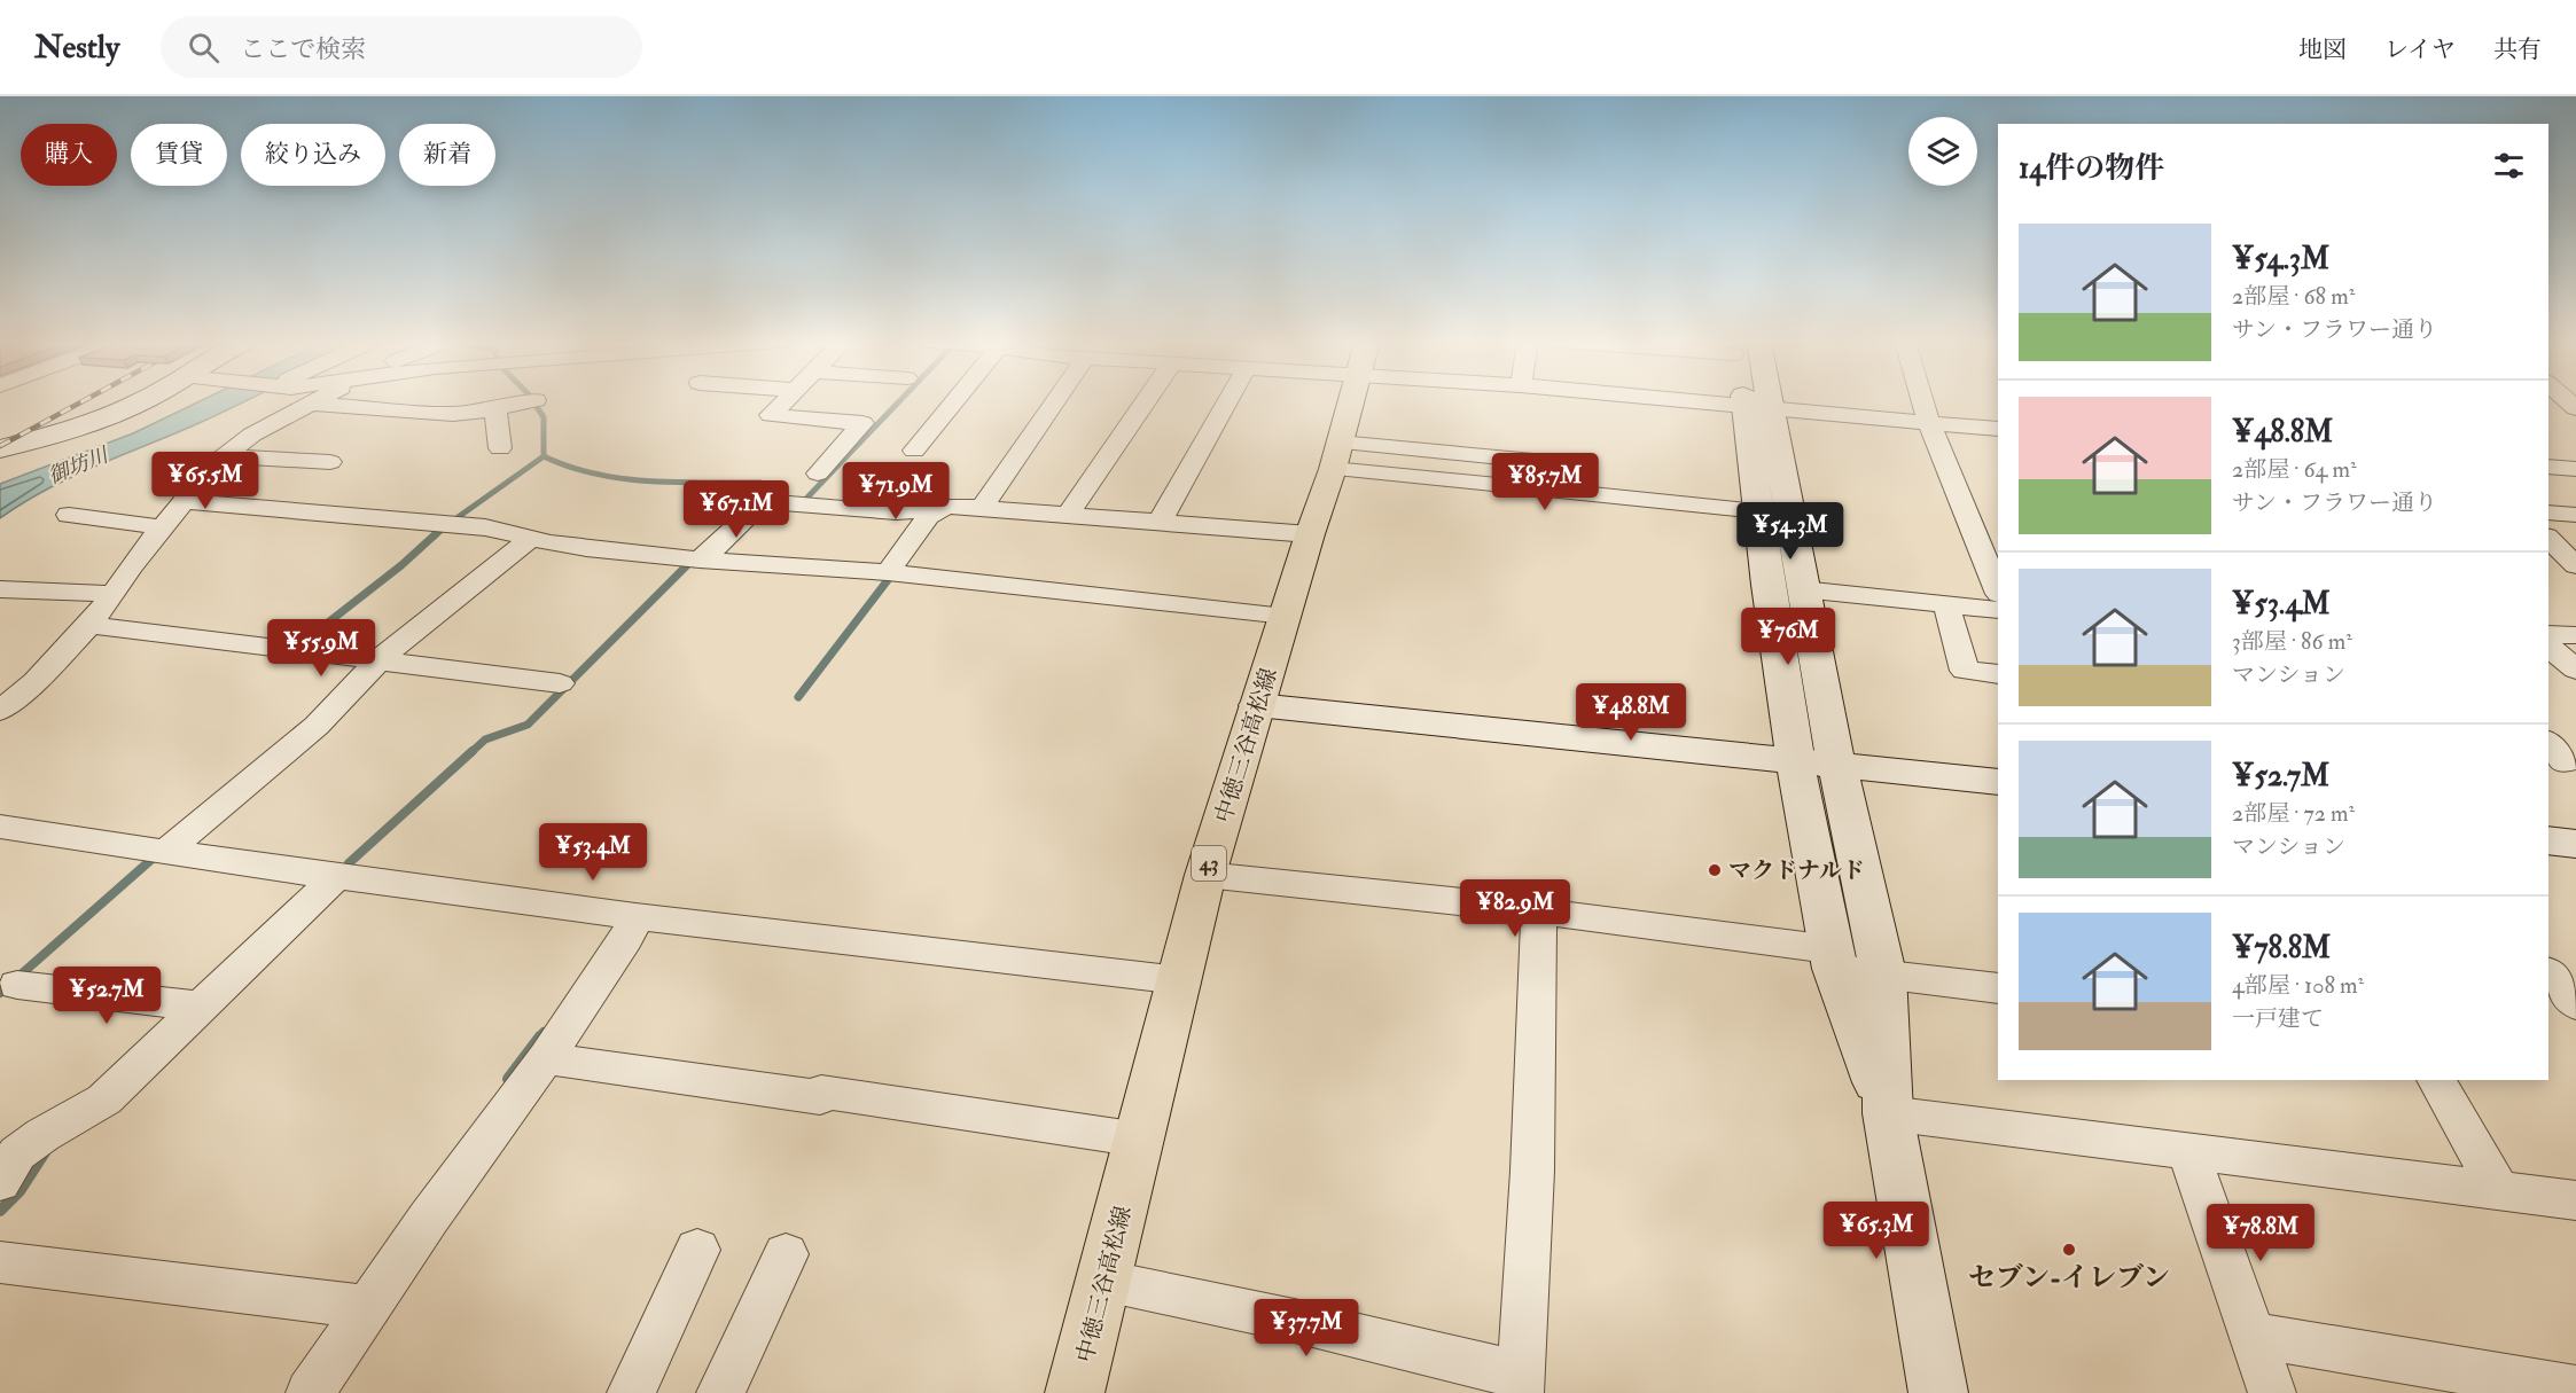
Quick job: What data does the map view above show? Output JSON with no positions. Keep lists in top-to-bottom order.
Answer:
{
  "streets": {
    "main road": ["中徳三谷高松線", "43"]
  },
  "water": ["御坊川"],
  "places": ["マクドナルド", "セブン-イレブン"],
  "page": {
    "header": "Nestly",
    "search": "ここで検索",
    "nav": ["地図", "レイヤ", "共有"],
    "chip": [
      "購入",
      "賃貸",
      "絞り込み",
      "新着"
    ],
    "heading": "14件の物件",
    "list": [
      {
        "name": "¥54.3M",
        "note": "2部屋 · 68 m² · サン・フラワー通り"
      },
      {
        "name": "¥48.8M",
        "note": "2部屋 · 64 m² · サン・フラワー通り"
      },
      {
        "name": "¥53.4M",
        "note": "3部屋 · 86 m² · マンション"
      },
      {
        "name": "¥52.7M",
        "note": "2部屋 · 72 m² · マンション"
      },
      {
        "name": "¥78.8M",
        "note": "4部屋 · 108 m² · 一戸建て"
      }
    ],
    "price": [
      "¥65.5M",
      "¥85.7M",
      "¥71.9M",
      "¥67.1M",
      "¥54.3M",
      "¥76M",
      "¥55.9M",
      "¥48.8M",
      "¥53.4M",
      "¥82.9M",
      "¥52.7M",
      "¥65.3M",
      "¥78.8M",
      "¥37.7M"
    ]
  }
}
